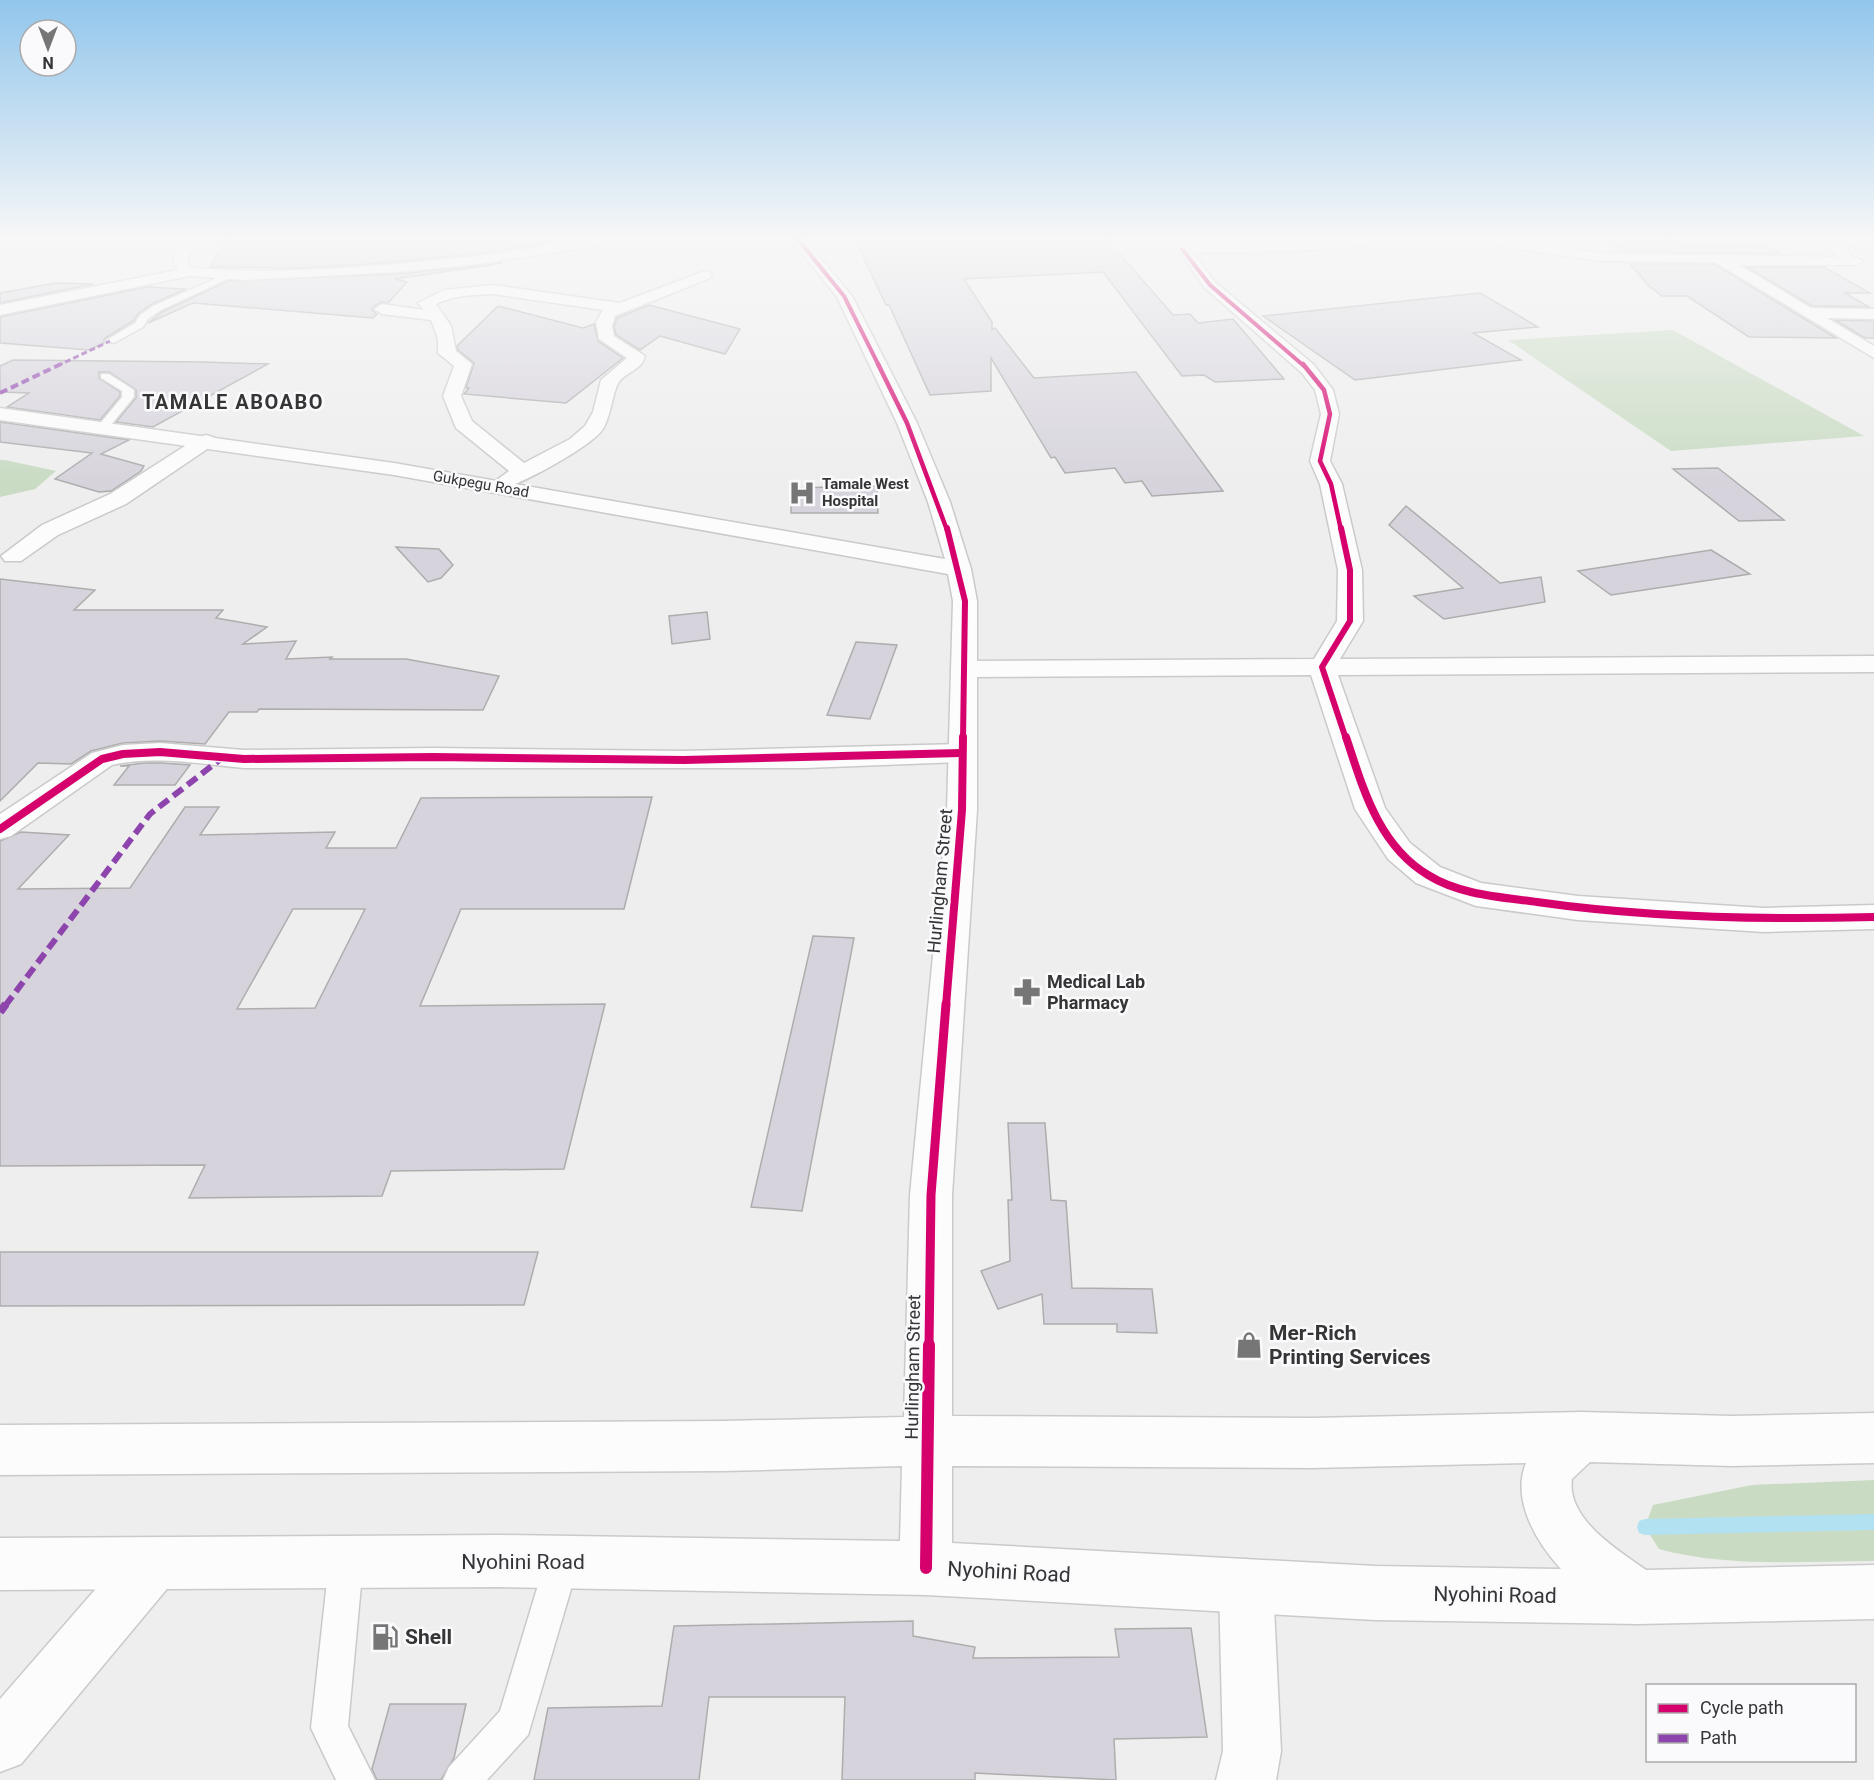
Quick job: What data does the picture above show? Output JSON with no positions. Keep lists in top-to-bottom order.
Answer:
{
  "streets": {
    "street": ["Gukpegu Road", "Hurlingham Street", "Nyohini Road"]
  },
  "crossings": [
    ["Gukpegu Road", "Hurlingham Street"],
    ["Hurlingham Street", "Nyohini Road"]
  ],
  "districts": ["TAMALE ABOABO"],
  "places": {
    "hospital": ["Tamale West Hospital"],
    "pharmacy": ["Medical Lab Pharmacy"],
    "shop": ["Mer-Rich Printing Services"],
    "fuel station": ["Shell"]
  },
  "legend": ["Cycle path", "Path"],
  "north": "bottom"
}
